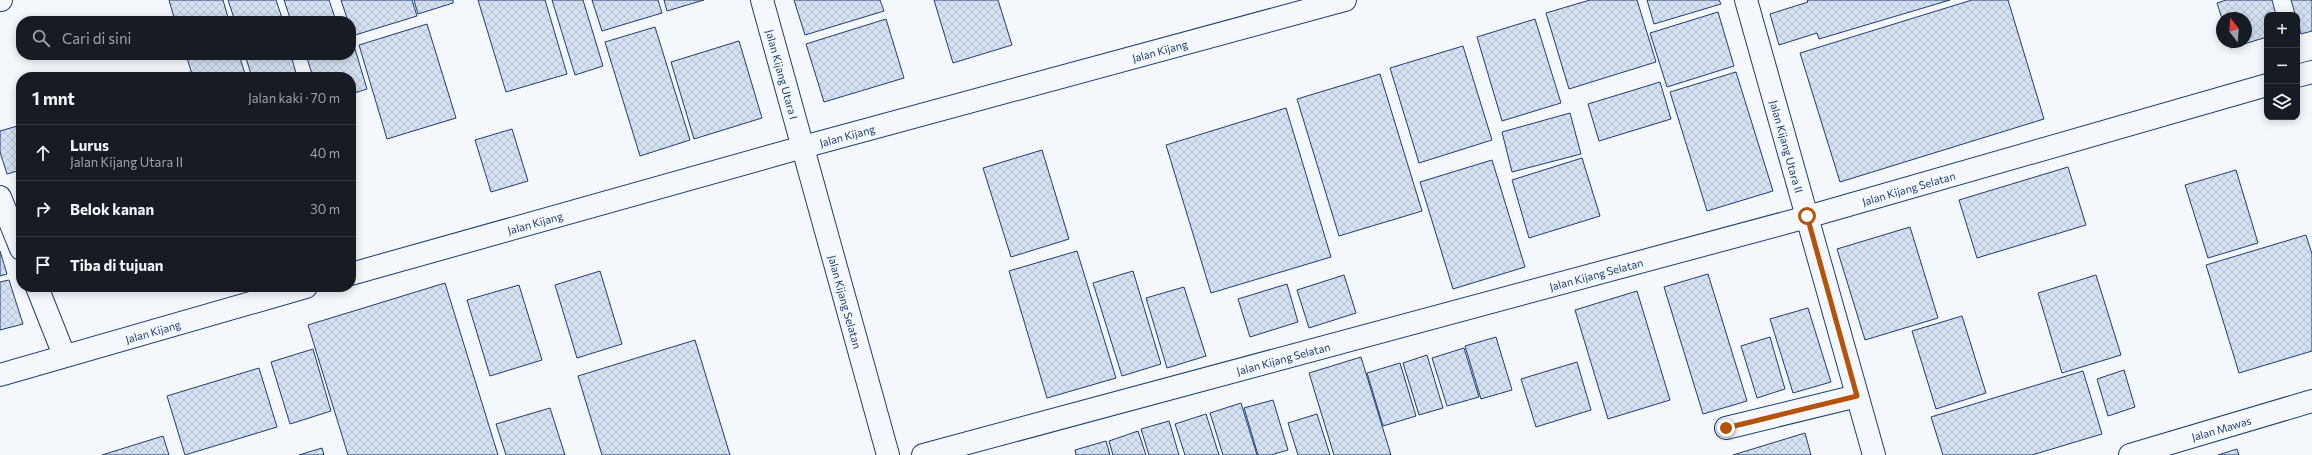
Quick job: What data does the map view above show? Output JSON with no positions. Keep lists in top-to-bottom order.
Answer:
{
  "streets": {
    "street": [
      "Jalan Kijang",
      "Jalan Kijang Utara I",
      "Jalan Kijang Utara II",
      "Jalan Kijang Selatan",
      "Jalan Mawas"
    ]
  },
  "crossings": [
    ["Jalan Kijang", "Jalan Kijang Utara I"],
    ["Jalan Kijang", "Jalan Kijang Selatan"],
    ["Jalan Kijang Utara I", "Jalan Kijang Selatan"],
    ["Jalan Kijang Utara II", "Jalan Kijang Selatan"]
  ],
  "north": "top",
  "page": {
    "map_buttons": ["+", "−"],
    "search": "Cari di sini",
    "heading": ["1 mnt", "Jalan kaki · 70 m"],
    "list": [
      ["Lurus", "Jalan Kijang Utara II", "40 m"],
      ["Belok kanan", "30 m"],
      "Tiba di tujuan"
    ]
  }
}
